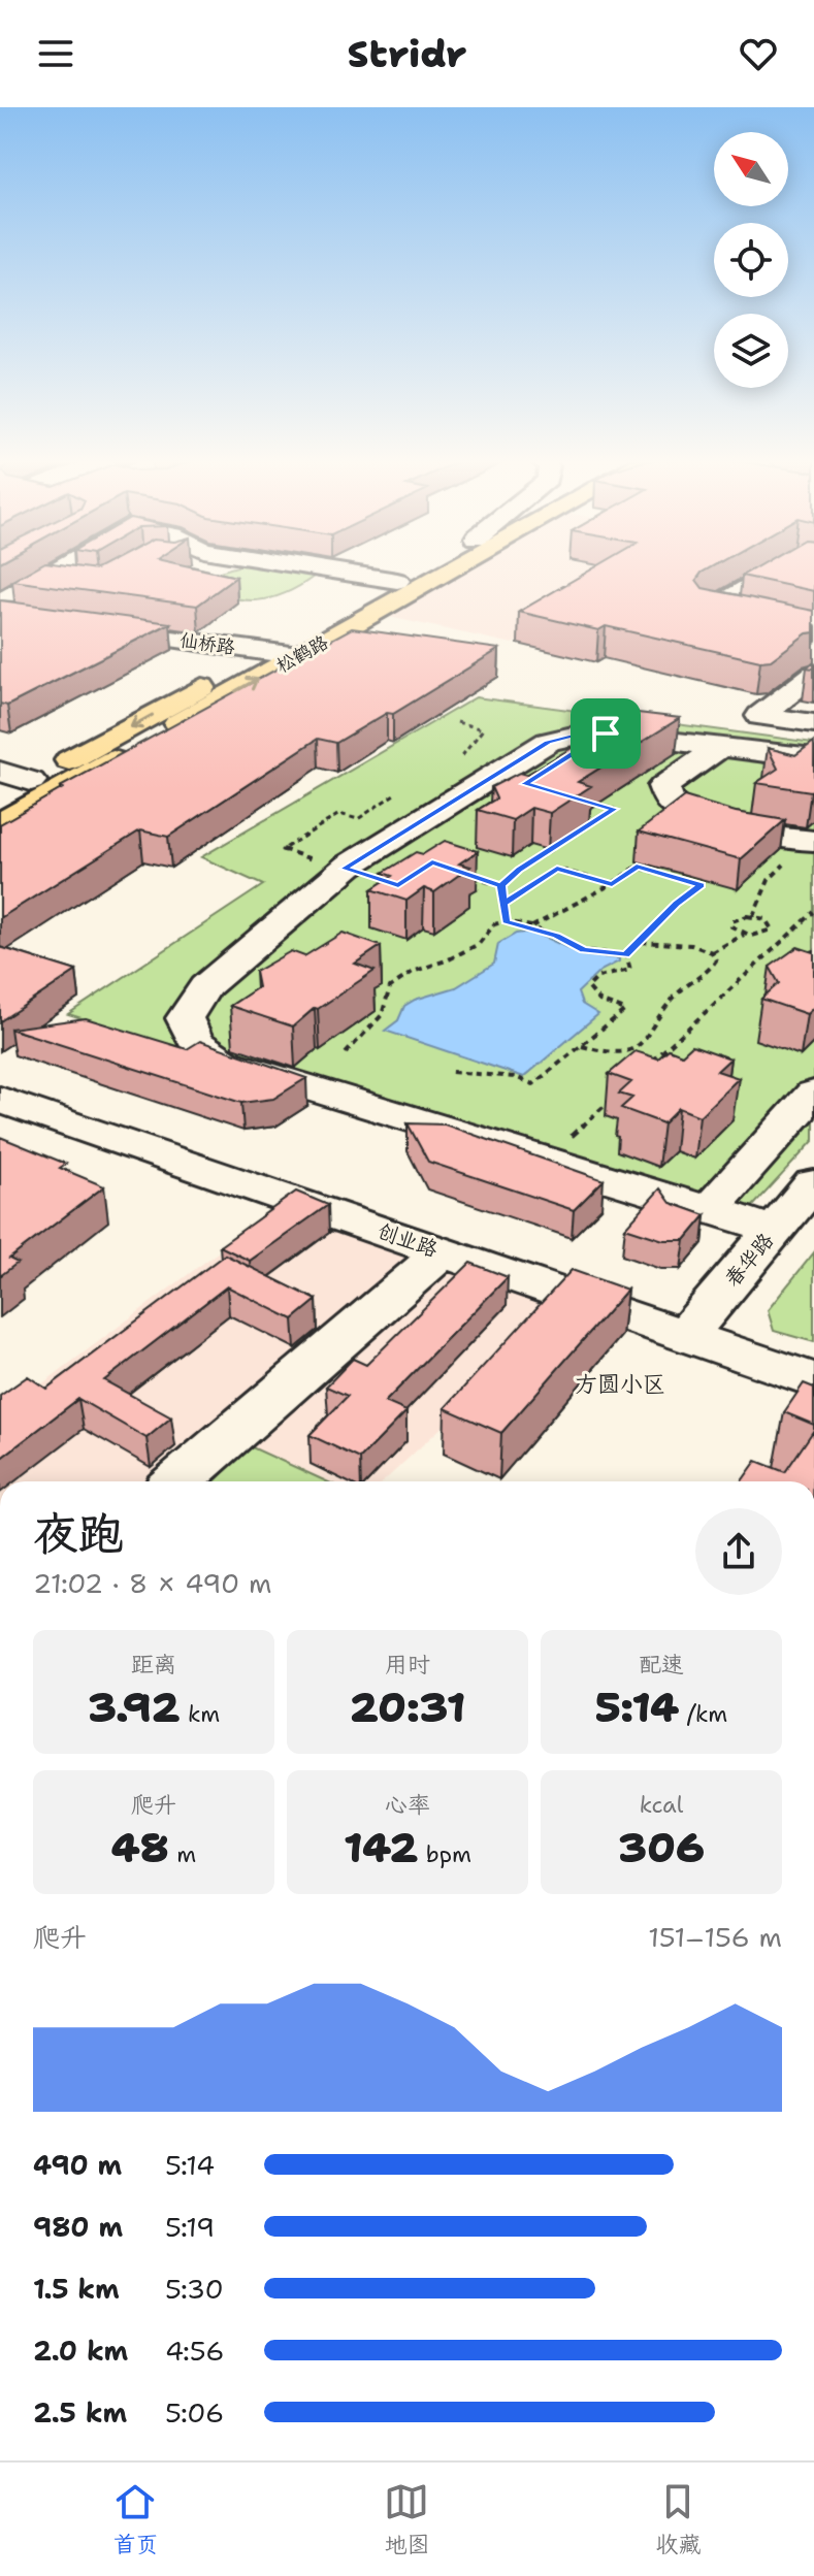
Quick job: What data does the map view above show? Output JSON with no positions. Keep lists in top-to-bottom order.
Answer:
{
  "streets": {
    "main road": ["松鹤路"],
    "street": ["仙桥路", "创业路", "春华路"]
  },
  "crossings": [
    ["仙桥路", "松鹤路"],
    ["创业路", "春华路"]
  ],
  "districts": ["方圆小区"],
  "north": "top left",
  "page": {
    "header": "Stridr",
    "heading": ["夜跑", "21:02 · 8 × 490 m"],
    "stats": [
      ["距离", "3.92 km"],
      ["用时", "20:31"],
      ["配速", "5:14 /km"],
      ["爬升", "48 m"],
      ["心率", "142 bpm"],
      ["kcal", "306"]
    ],
    "chart": ["爬升", "151–156 m"],
    "list": [
      {
        "name": "490 m",
        "note": "5:14"
      },
      {
        "name": "980 m",
        "note": "5:19"
      },
      {
        "name": "1.5 km",
        "note": "5:30"
      },
      {
        "name": "2.0 km",
        "note": "4:56"
      },
      {
        "name": "2.5 km",
        "note": "5:06"
      }
    ],
    "tabs": ["首页", "地图", "收藏"]
  }
}
